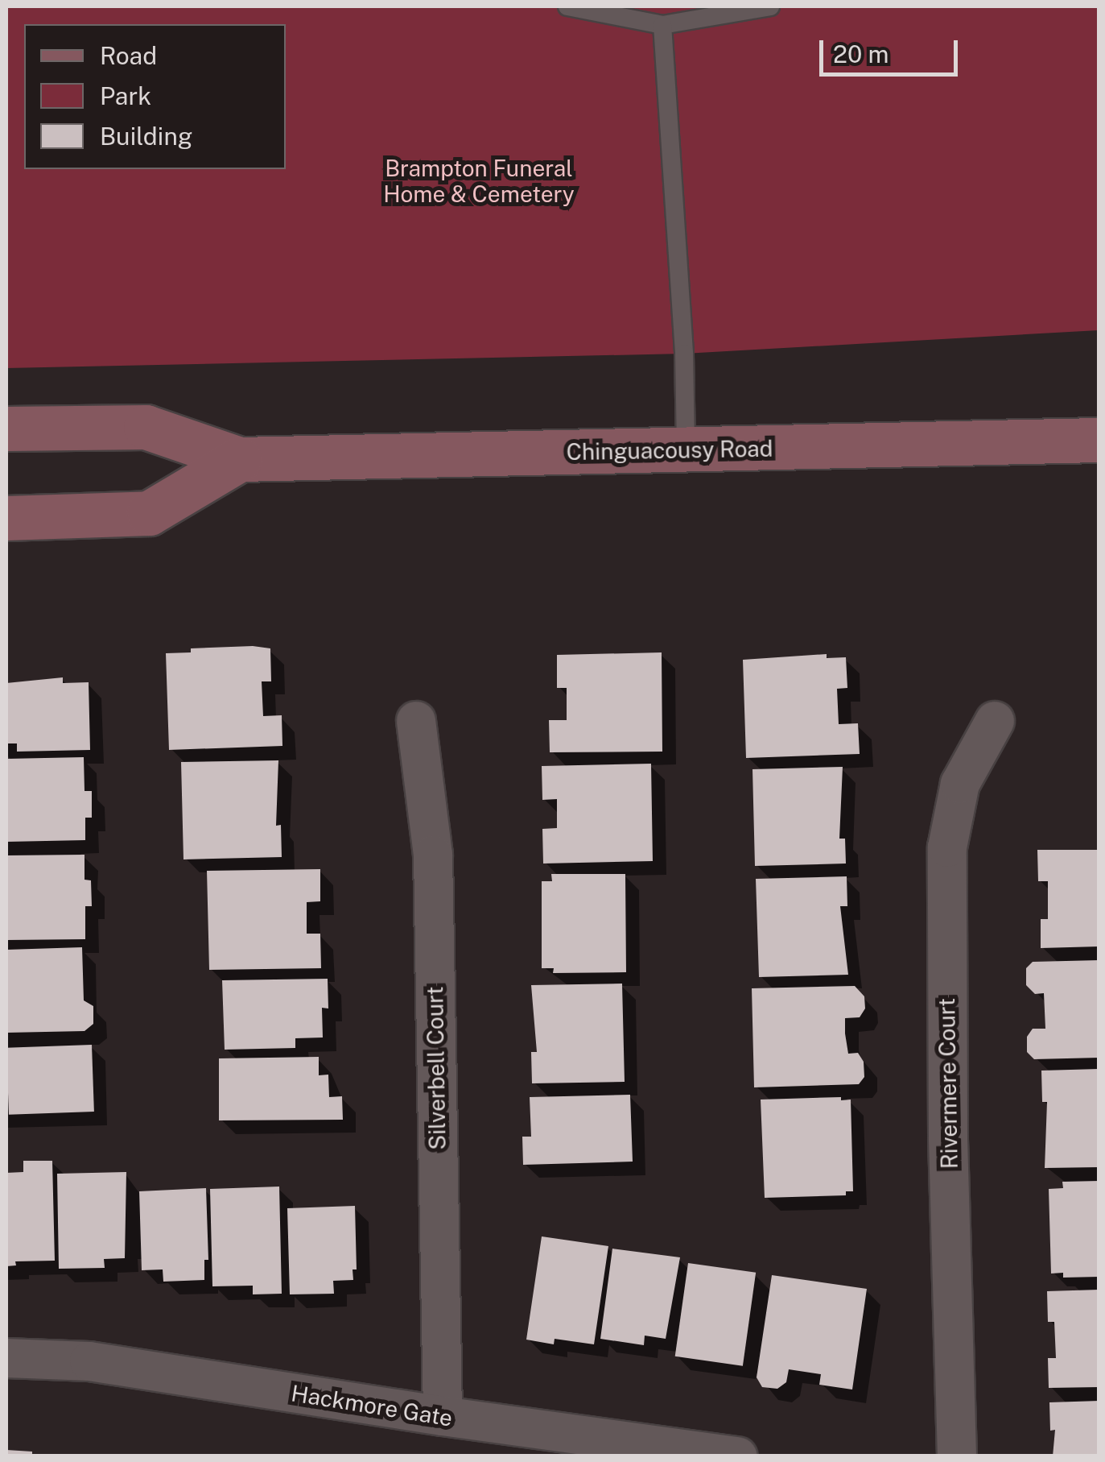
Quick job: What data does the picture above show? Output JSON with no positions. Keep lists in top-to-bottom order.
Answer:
{
  "streets": {
    "main road": ["Chinguacousy Road"],
    "street": ["Silverbell Court", "Rivermere Court", "Hackmore Gate"]
  },
  "crossings": [
    ["Silverbell Court", "Hackmore Gate"]
  ],
  "parks": ["Brampton Funeral Home & Cemetery"],
  "legend": ["Road", "Park", "Building"],
  "scale_bar": "20 m"
}
